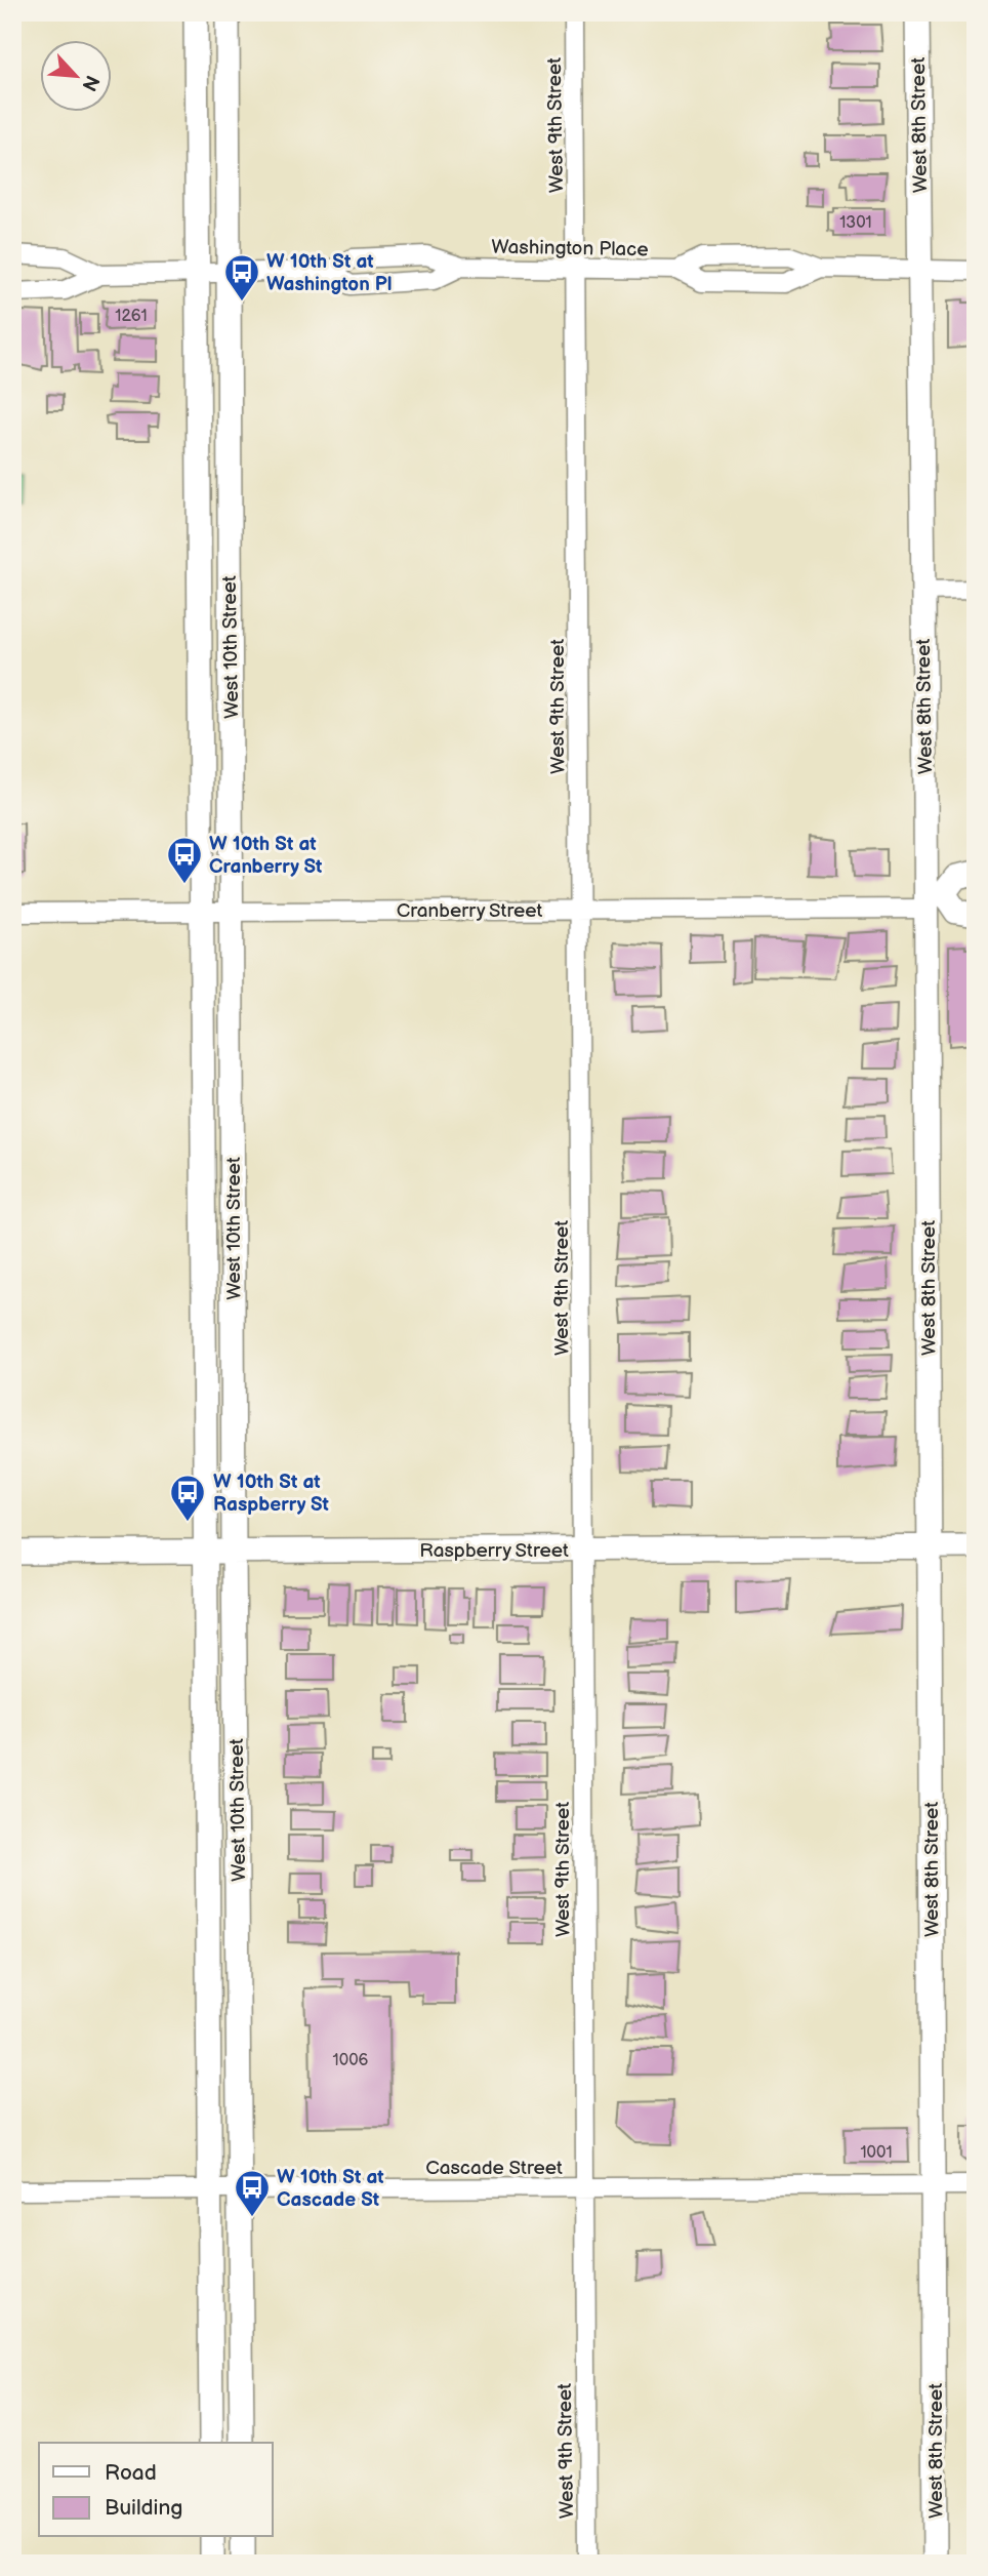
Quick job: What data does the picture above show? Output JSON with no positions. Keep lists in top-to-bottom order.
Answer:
{
  "streets": {
    "street": [
      "West 9th Street",
      "West 8th Street",
      "Washington Place",
      "West 10th Street",
      "Cranberry Street",
      "Raspberry Street",
      "Cascade Street"
    ]
  },
  "crossings": [
    ["West 9th Street", "Washington Place"],
    ["West 9th Street", "Cranberry Street"],
    ["West 9th Street", "Raspberry Street"],
    ["West 9th Street", "Cascade Street"],
    ["West 8th Street", "Washington Place"],
    ["West 8th Street", "Cranberry Street"],
    ["West 8th Street", "Raspberry Street"],
    ["West 8th Street", "Cascade Street"],
    ["Washington Place", "West 10th Street"],
    ["West 10th Street", "Cranberry Street"],
    ["West 10th Street", "Raspberry Street"],
    ["West 10th Street", "Cascade Street"]
  ],
  "places": {
    "bus stop": [
      "W 10th St at Washington Pl",
      "W 10th St at Cranberry St",
      "W 10th St at Raspberry St",
      "W 10th St at Cascade St"
    ]
  },
  "house_numbers": [
    "1301",
    "1261",
    "1006",
    "1001"
  ],
  "legend": ["Road", "Building"],
  "north": "bottom right"
}
